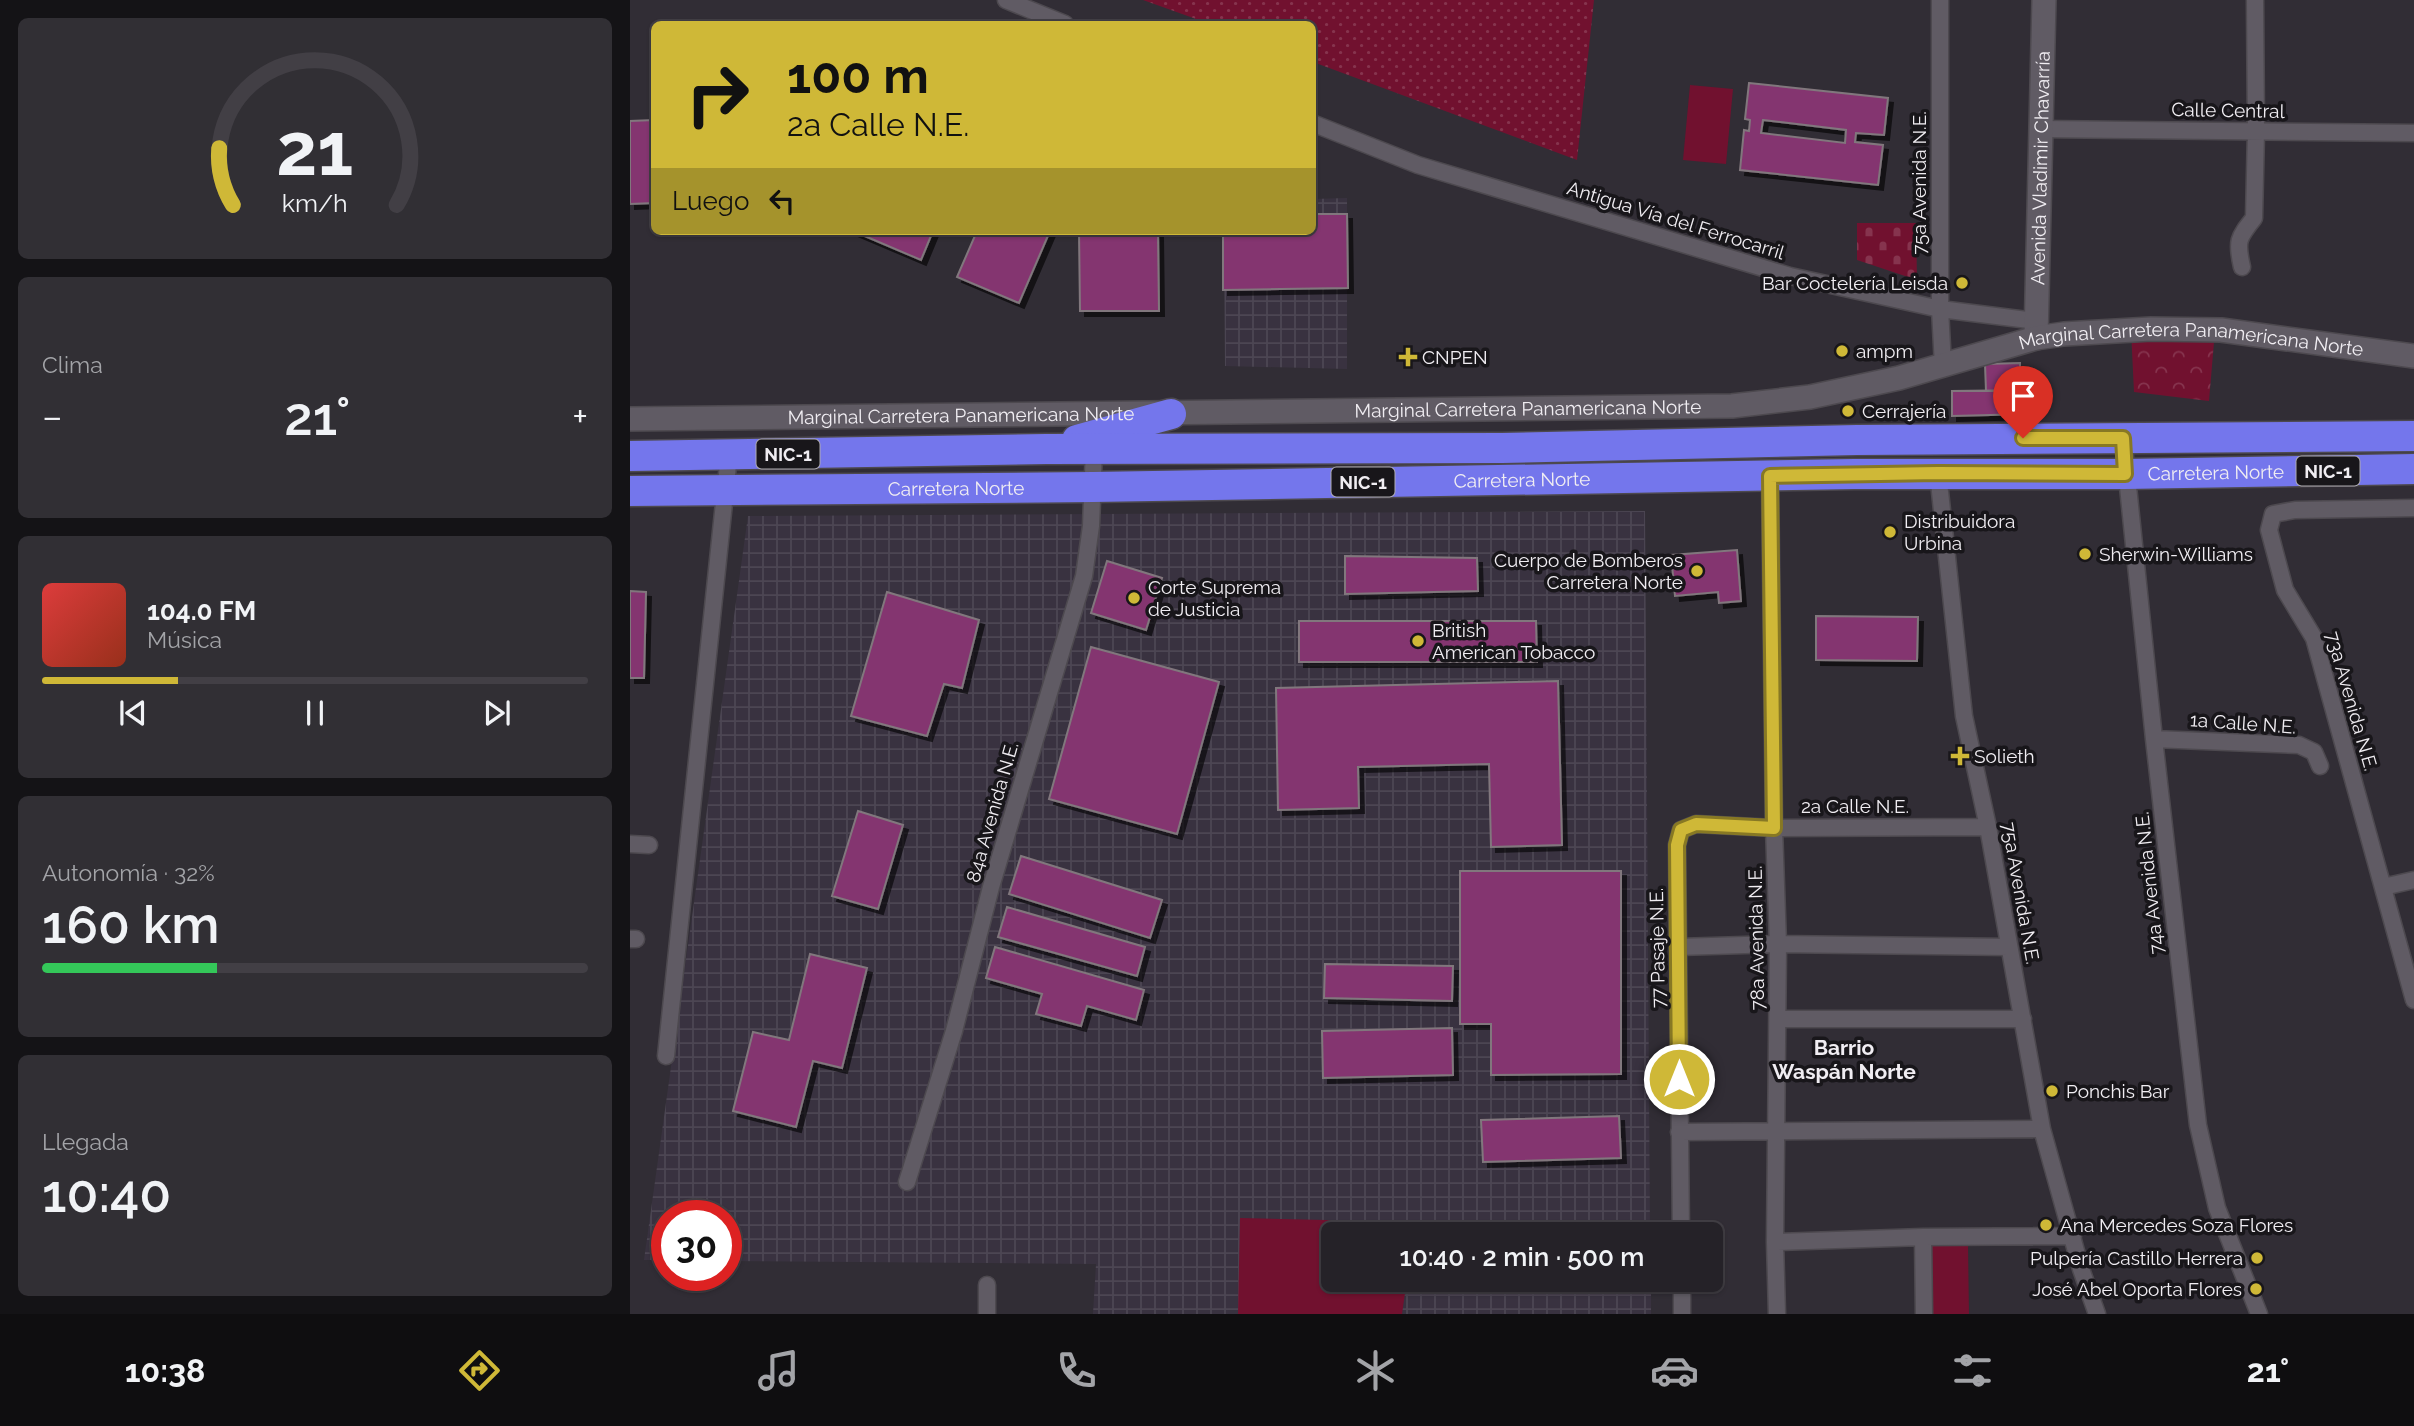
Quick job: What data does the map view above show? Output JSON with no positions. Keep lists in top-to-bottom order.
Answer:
{
  "streets": {
    "highway": ["NIC-1", "Carretera Norte"],
    "street": [
      "Calle Central",
      "Avenida Vladimir Chavarría",
      "75a Avenida N.E.",
      "Antigua Vía del Ferrocarril",
      "Marginal Carretera Panamericana Norte",
      "73a Avenida N.E.",
      "1a Calle N.E.",
      "2a Calle N.E.",
      "84a Avenida N.E.",
      "74a Avenida N.E.",
      "78a Avenida N.E.",
      "77 Pasaje N.E."
    ]
  },
  "crossings": [
    ["Calle Central", "Avenida Vladimir Chavarría"],
    ["Avenida Vladimir Chavarría", "Antigua Vía del Ferrocarril"],
    ["Avenida Vladimir Chavarría", "Marginal Carretera Panamericana Norte"],
    ["75a Avenida N.E.", "Antigua Vía del Ferrocarril"],
    ["75a Avenida N.E.", "Marginal Carretera Panamericana Norte"],
    ["75a Avenida N.E.", "Carretera Norte"],
    ["75a Avenida N.E.", "2a Calle N.E."],
    ["Antigua Vía del Ferrocarril", "Marginal Carretera Panamericana Norte"],
    ["Carretera Norte", "84a Avenida N.E."],
    ["Carretera Norte", "74a Avenida N.E."],
    ["Carretera Norte", "78a Avenida N.E."],
    ["1a Calle N.E.", "74a Avenida N.E."],
    ["2a Calle N.E.", "78a Avenida N.E."],
    ["2a Calle N.E.", "77 Pasaje N.E."]
  ],
  "districts": ["Barrio Waspán Norte"],
  "places": {
    "other": [
      "Bar Coctelería Leisda",
      "ampm",
      "Cerrajería",
      "Distribuidora Urbina",
      "Sherwin-Williams",
      "Cuerpo de Bomberos Carretera Norte",
      "Corte Suprema de Justicia",
      "British American Tobacco",
      "Ponchis Bar",
      "Ana Mercedes Soza Flores",
      "Pulpería Castillo Herrera",
      "José Abel Oporta Flores"
    ],
    "health": ["CNPEN", "Solieth"]
  },
  "page": {
    "turn": ["100 m", "2a Calle N.E."],
    "then": "Luego",
    "tile": [
      "Clima",
      ["Autonomía · 32%", "160 km"],
      ["Llegada", "10:40"]
    ],
    "heat": ["−", "21°", "+"],
    "song": ["104.0 FM", "Música"],
    "limit": "30",
    "trip": "10:40 · 2 min · 500 m",
    "tabs": ["10:38", "21°"],
    "gauge": ["21", "km/h"]
  }
}
